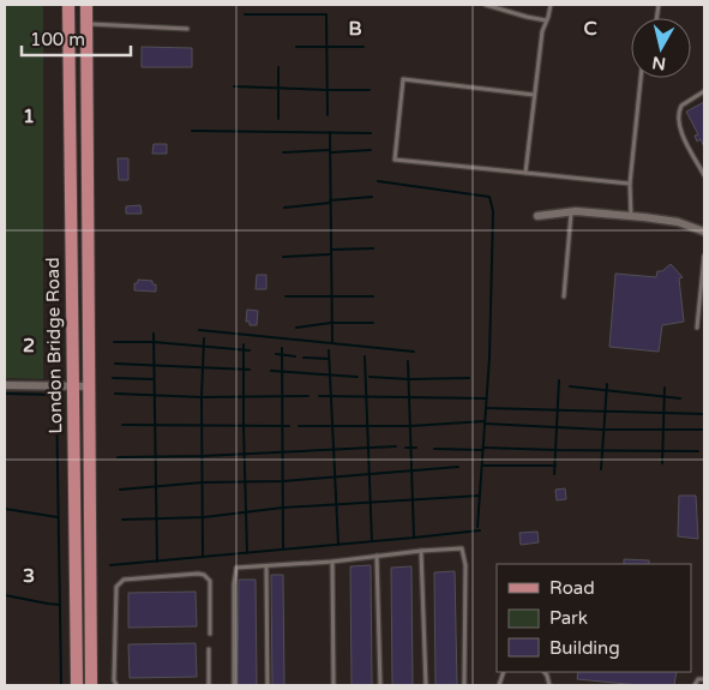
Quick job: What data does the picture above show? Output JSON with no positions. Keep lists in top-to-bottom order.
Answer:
{
  "streets": {
    "main road": ["London Bridge Road"]
  },
  "legend": ["Road", "Park", "Building"],
  "scale_bar": "100 m",
  "north": "bottom",
  "grid": {
    "columns": ["B", "C"],
    "rows": ["1", "2", "3"]
  }
}
